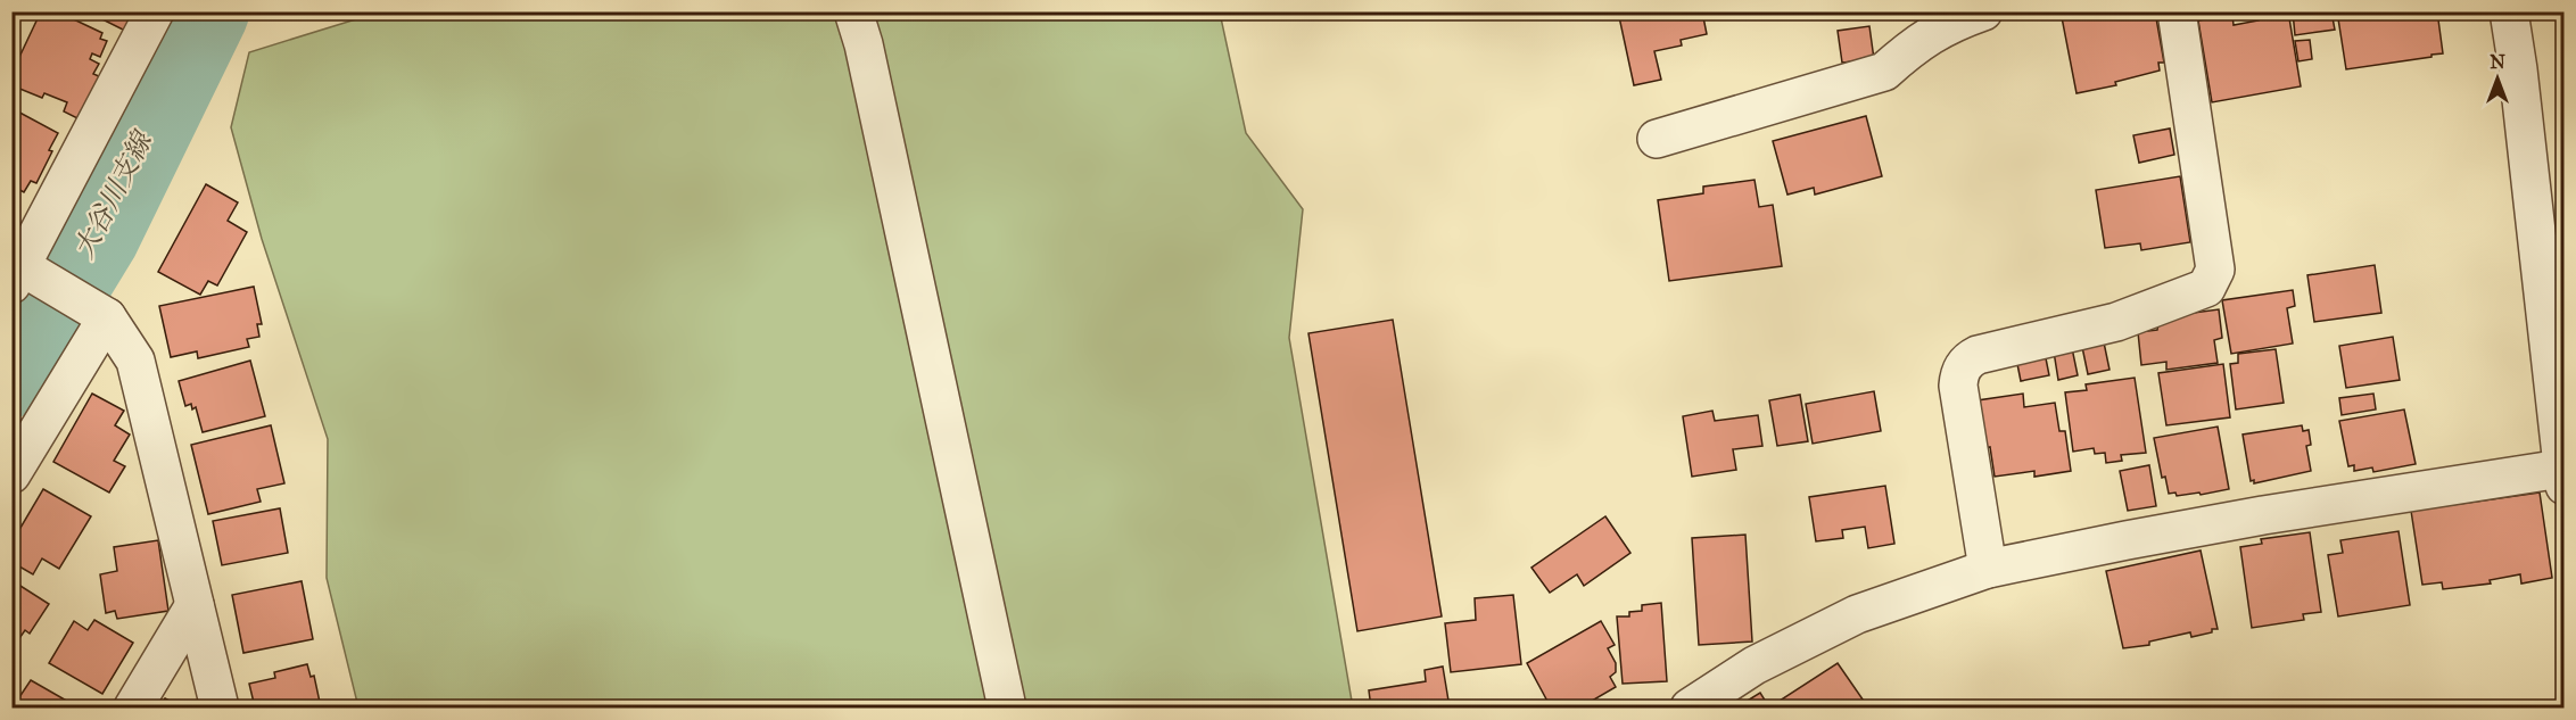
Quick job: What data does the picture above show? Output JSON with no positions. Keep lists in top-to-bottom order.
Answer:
{
  "water": ["大谷川支線"],
  "north": "top"
}
